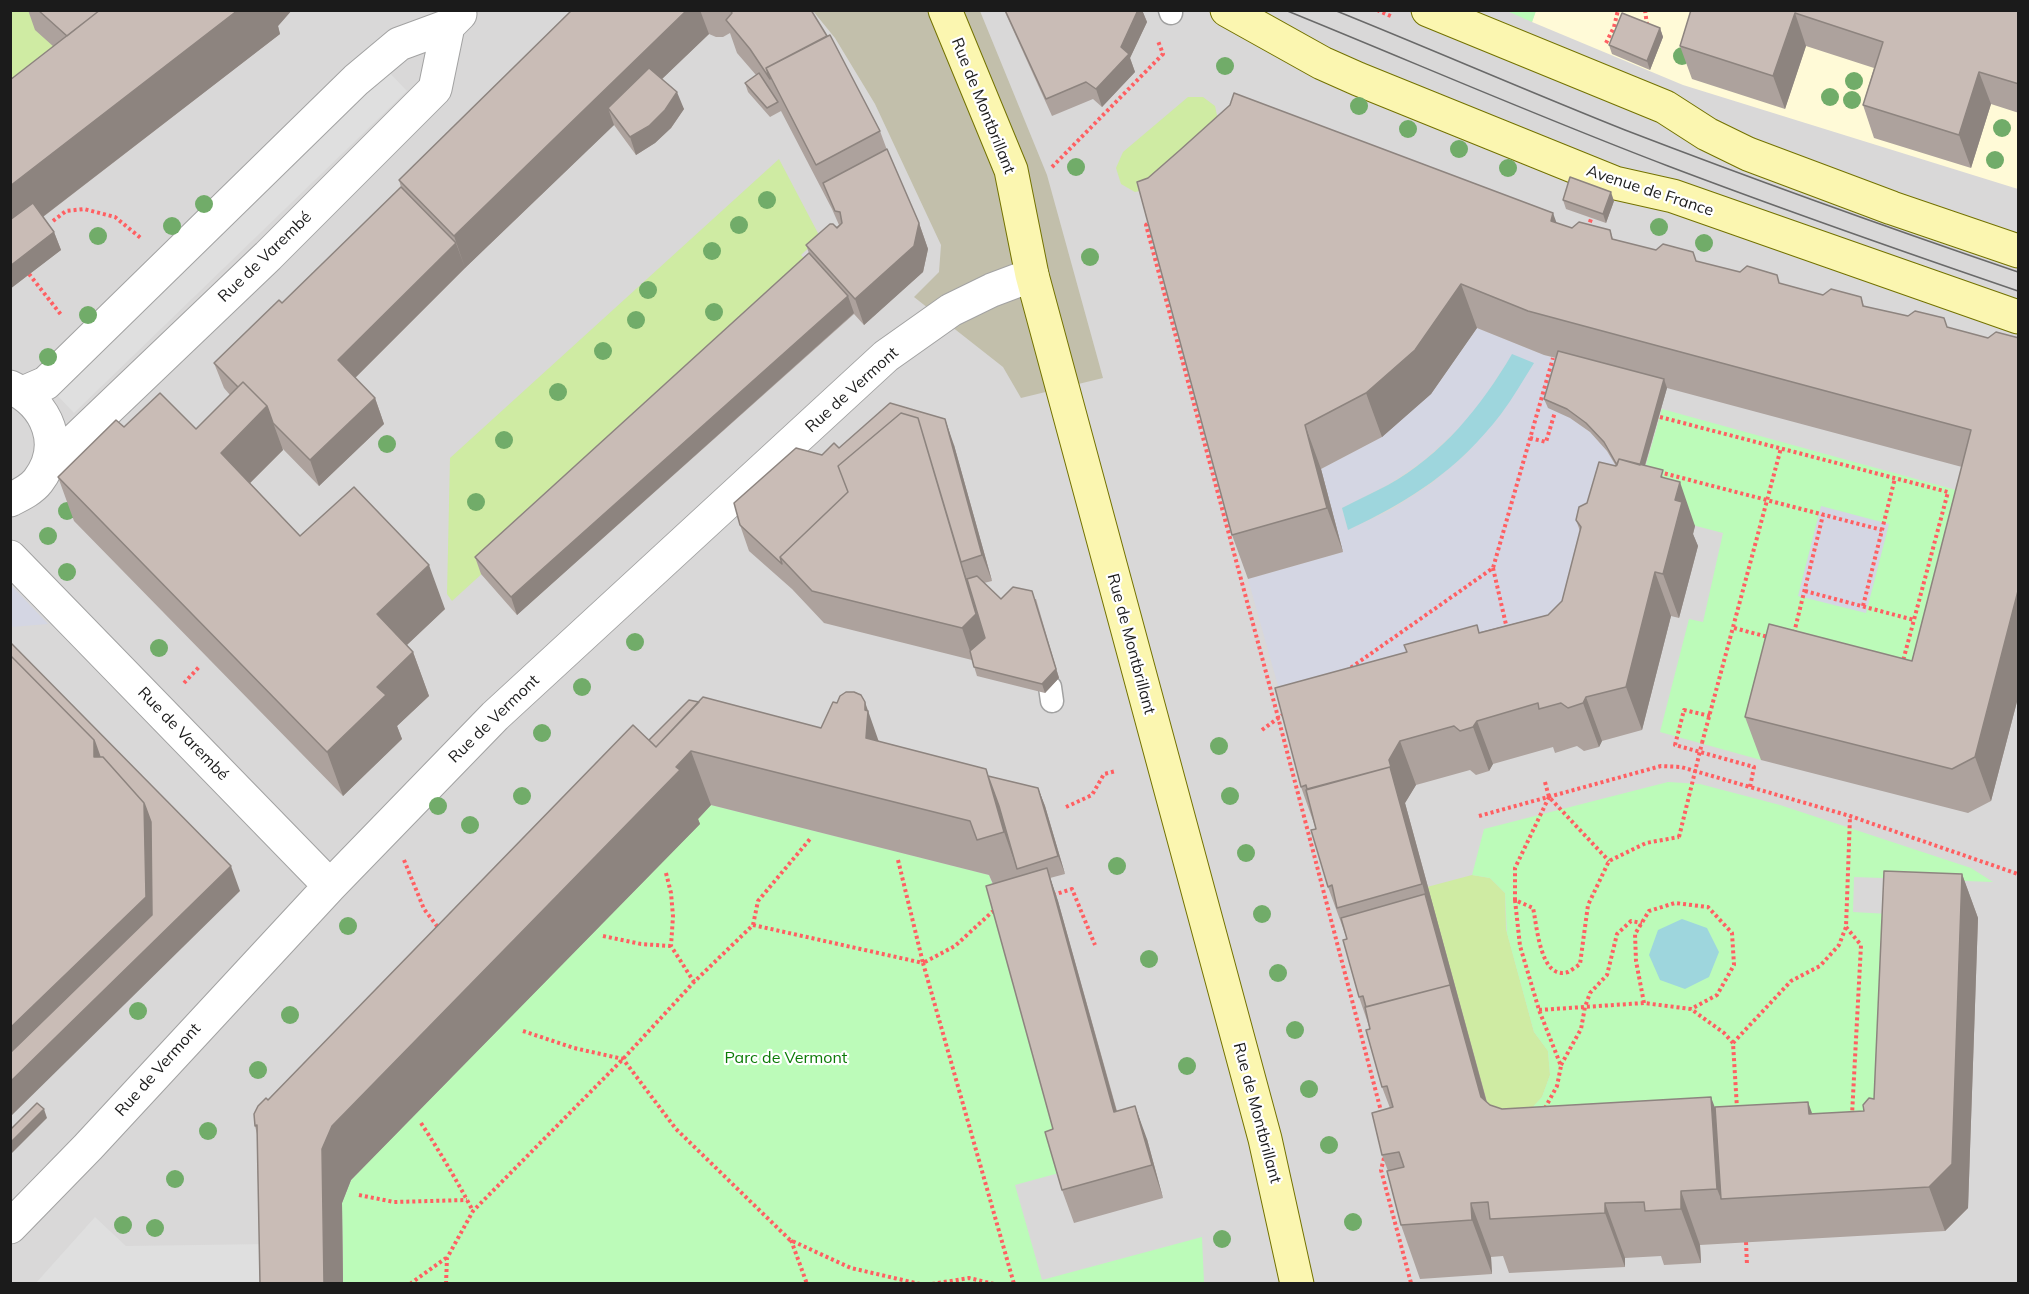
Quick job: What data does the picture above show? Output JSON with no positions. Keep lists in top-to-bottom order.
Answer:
{
  "streets": {
    "main road": ["Rue de Montbrillant", "Avenue de France"],
    "street": ["Rue de Varembé", "Rue de Vermont"]
  },
  "crossings": [
    ["Rue de Montbrillant", "Rue de Vermont"],
    ["Rue de Varembé", "Rue de Vermont"]
  ],
  "parks": ["Parc de Vermont"]
}
